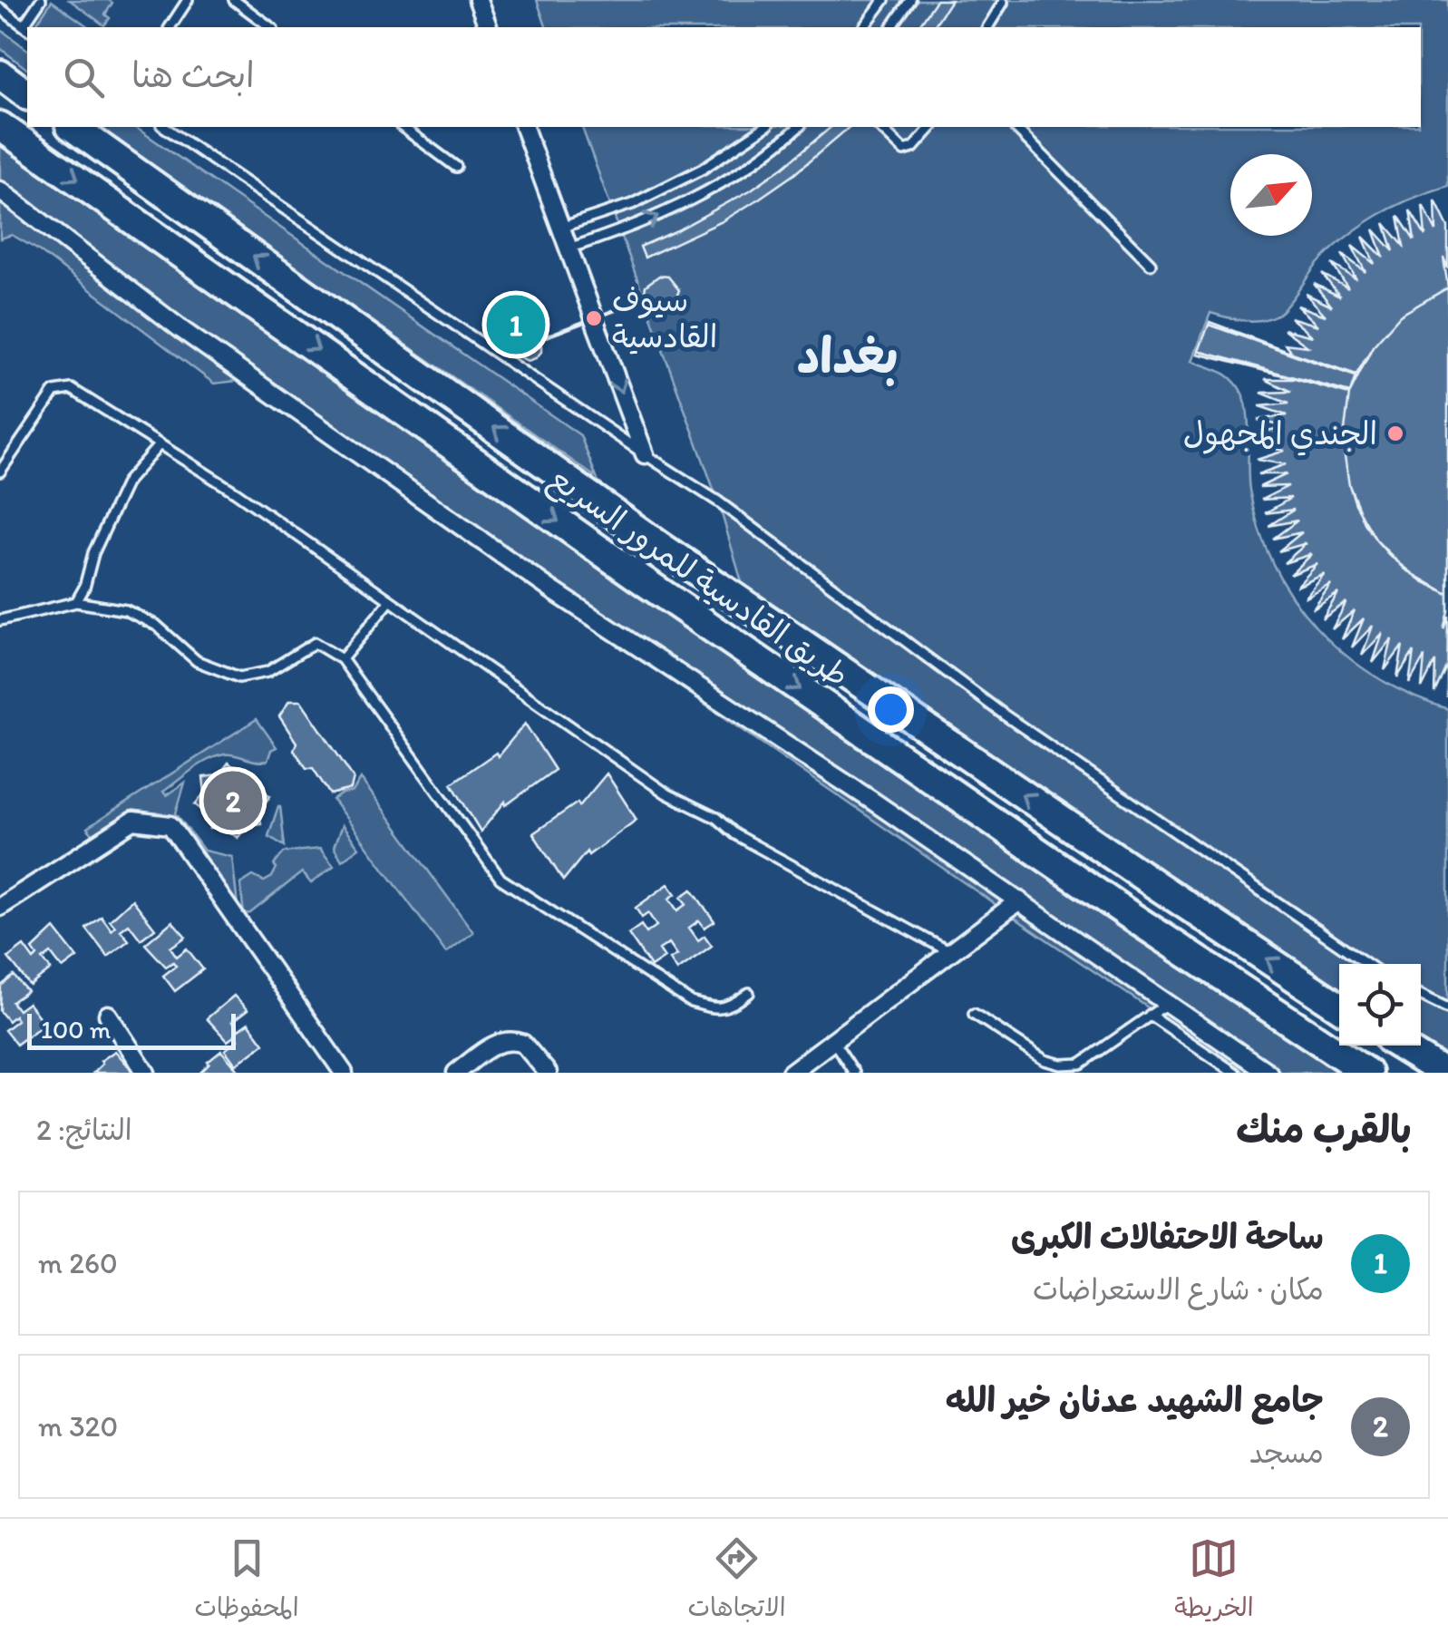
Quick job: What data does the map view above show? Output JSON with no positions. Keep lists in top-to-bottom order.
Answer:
{
  "streets": {
    "highway": ["طريق القادسية للمرور السريع"]
  },
  "districts": ["بغداد"],
  "places": ["سيوف القادسية", "الجندي المجهول"],
  "scale_bar": "100 m",
  "north": "top right",
  "page": {
    "search": "ابحث هنا",
    "pins": ["1", "2"],
    "scale": "100 m",
    "heading": ["بالقرب منك", "النتائج: 2"],
    "list": [
      {
        "mark": "1",
        "name": "ساحة الاحتفالات الكبرى",
        "note": "مكان · شارع الاستعراضات",
        "value": "260 m"
      },
      {
        "mark": "2",
        "name": "جامع الشهيد عدنان خير الله",
        "note": "مسجد",
        "value": "320 m"
      }
    ],
    "nav": ["الخريطة", "الاتجاهات", "المحفوظات"]
  }
}
